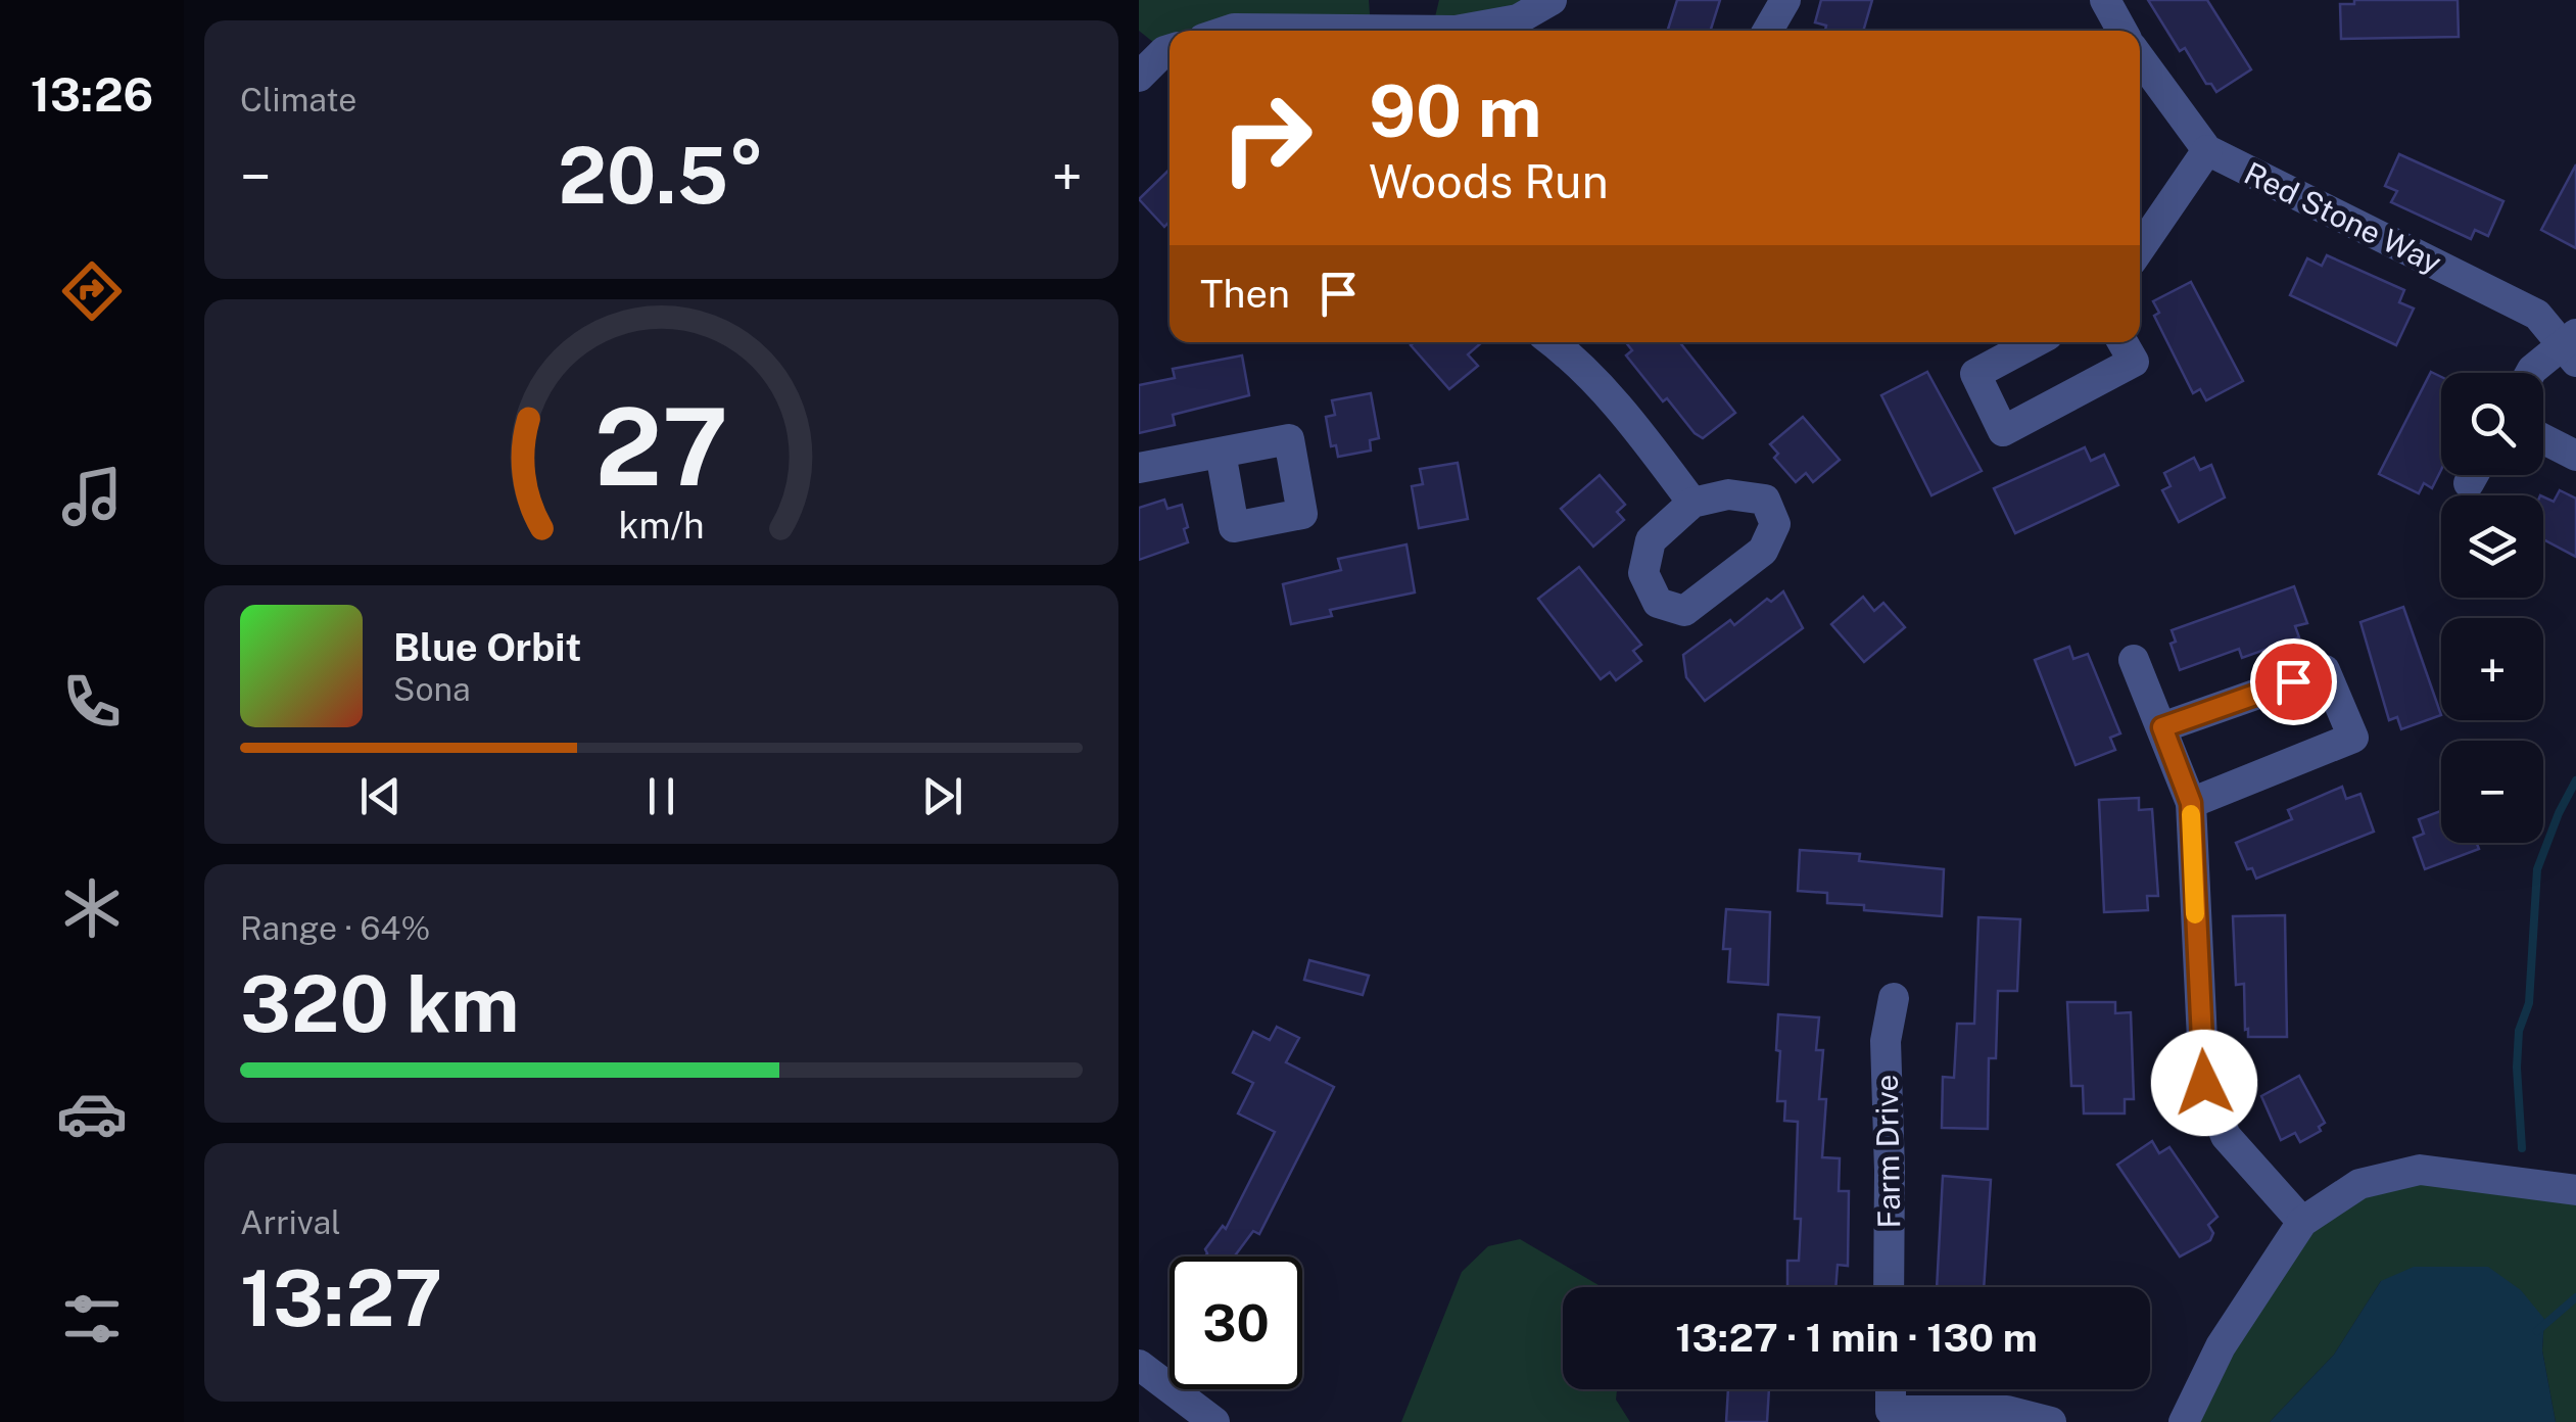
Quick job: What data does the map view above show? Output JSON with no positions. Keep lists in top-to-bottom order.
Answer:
{
  "streets": {
    "street": ["Red Stone Way", "Farm Drive"]
  },
  "page": {
    "tabs": "13:26",
    "tile": [
      "Climate",
      ["Range · 64%", "320 km"],
      ["Arrival", "13:27"]
    ],
    "turn": ["90 m", "Woods Run"],
    "heat": ["−", "20.5°", "+"],
    "then": "Then",
    "map_buttons": ["+", "−"],
    "song": ["Blue Orbit", "Sona"],
    "limit": "30",
    "trip": "13:27 · 1 min · 130 m",
    "gauge": ["27", "km/h"]
  }
}
